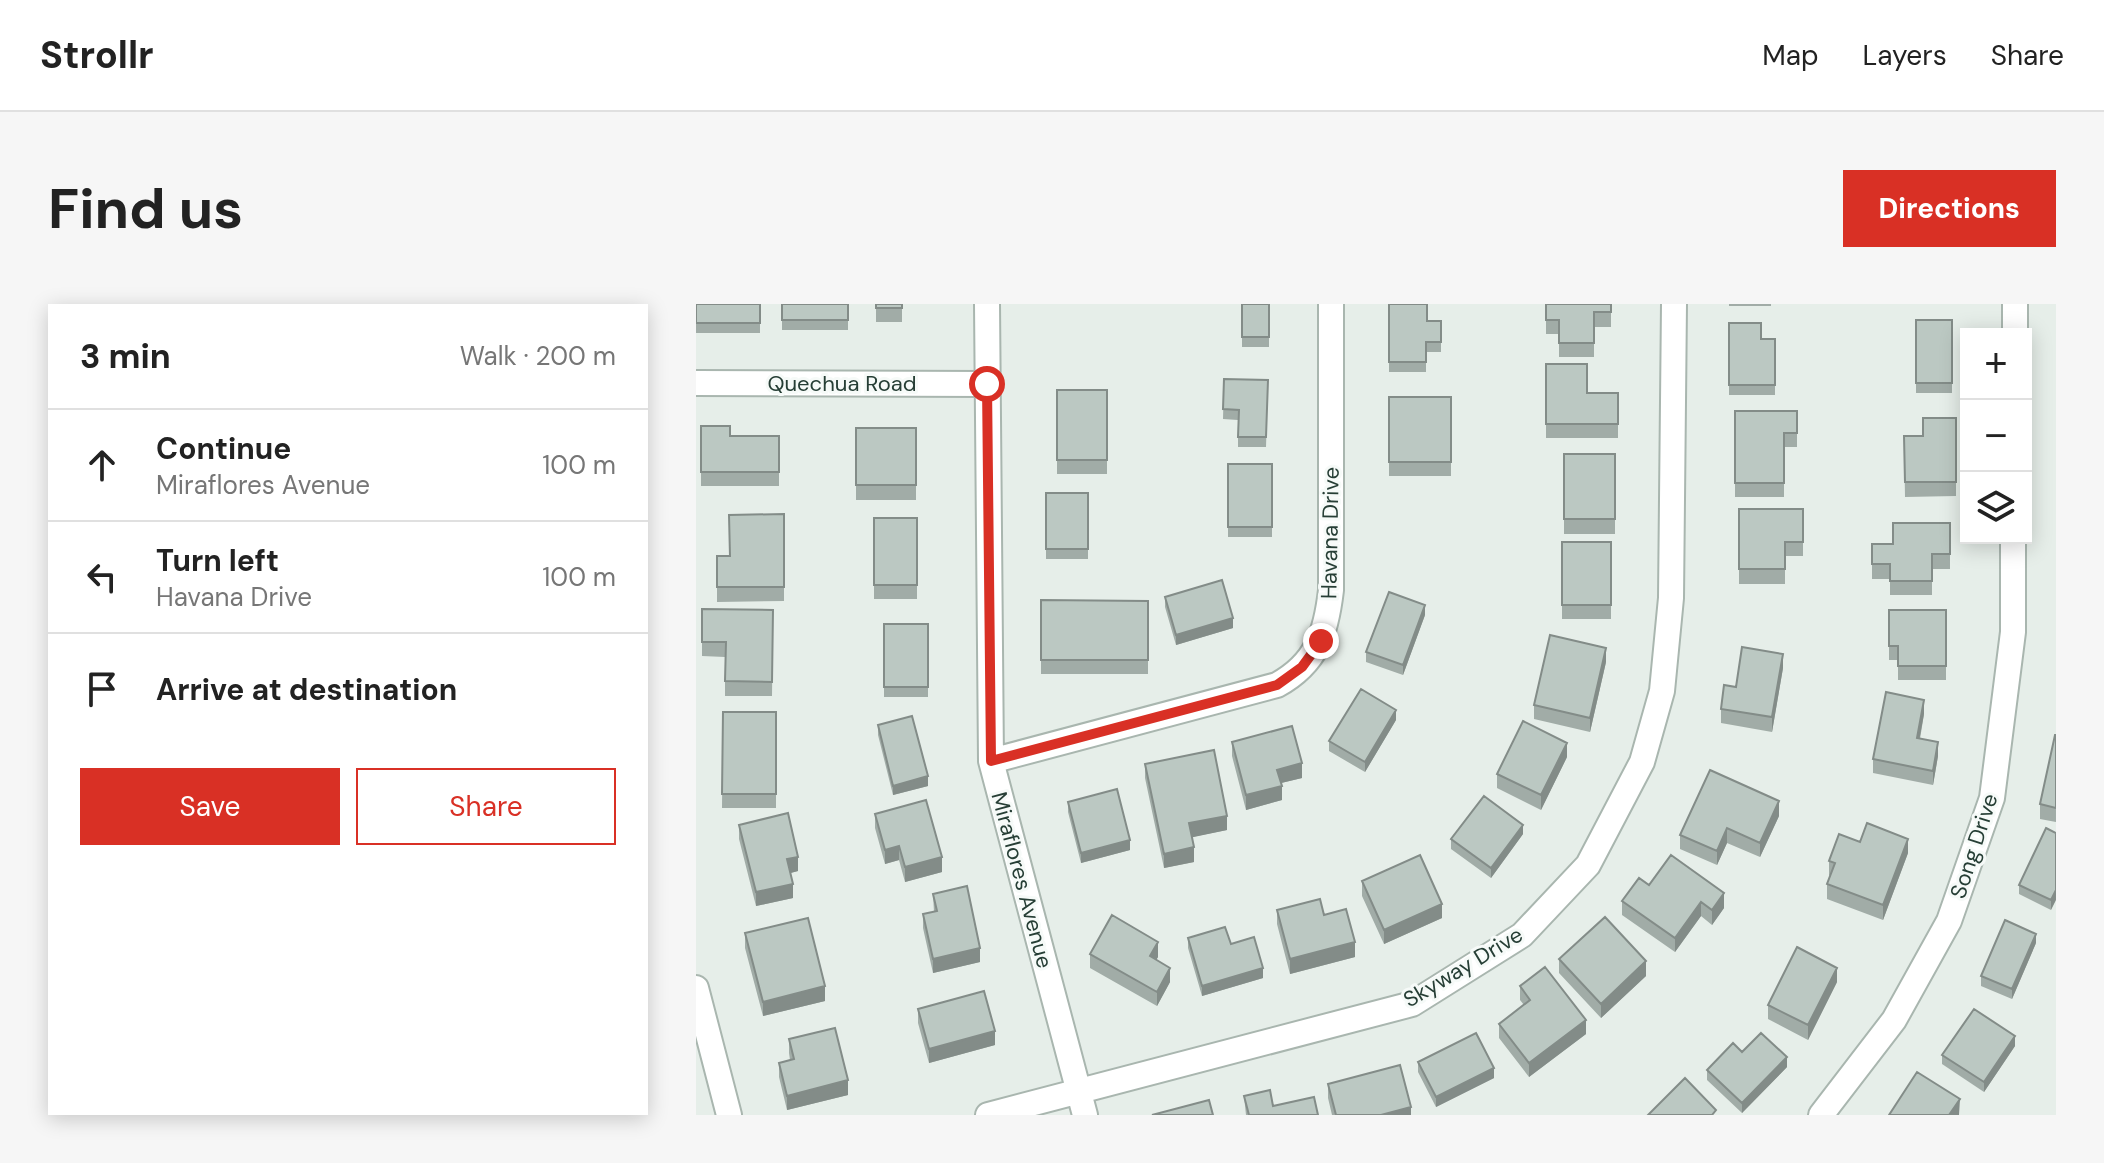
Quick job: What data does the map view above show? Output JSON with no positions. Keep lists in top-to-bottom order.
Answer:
{
  "streets": {
    "street": [
      "Quechua Road",
      "Havana Drive",
      "Song Drive",
      "Miraflores Avenue",
      "Skyway Drive"
    ]
  },
  "crossings": [
    ["Quechua Road", "Miraflores Avenue"],
    ["Havana Drive", "Miraflores Avenue"],
    ["Miraflores Avenue", "Skyway Drive"]
  ],
  "page": {
    "header": "Strollr",
    "nav": ["Map", "Layers", "Share"],
    "buttons": [
      "Directions",
      ["Save", "Share"]
    ],
    "title": "Find us",
    "heading": ["3 min", "Walk · 200 m"],
    "map_buttons": ["+", "−"],
    "list": [
      ["Continue", "Miraflores Avenue", "100 m"],
      ["Turn left", "Havana Drive", "100 m"],
      "Arrive at destination"
    ]
  }
}
